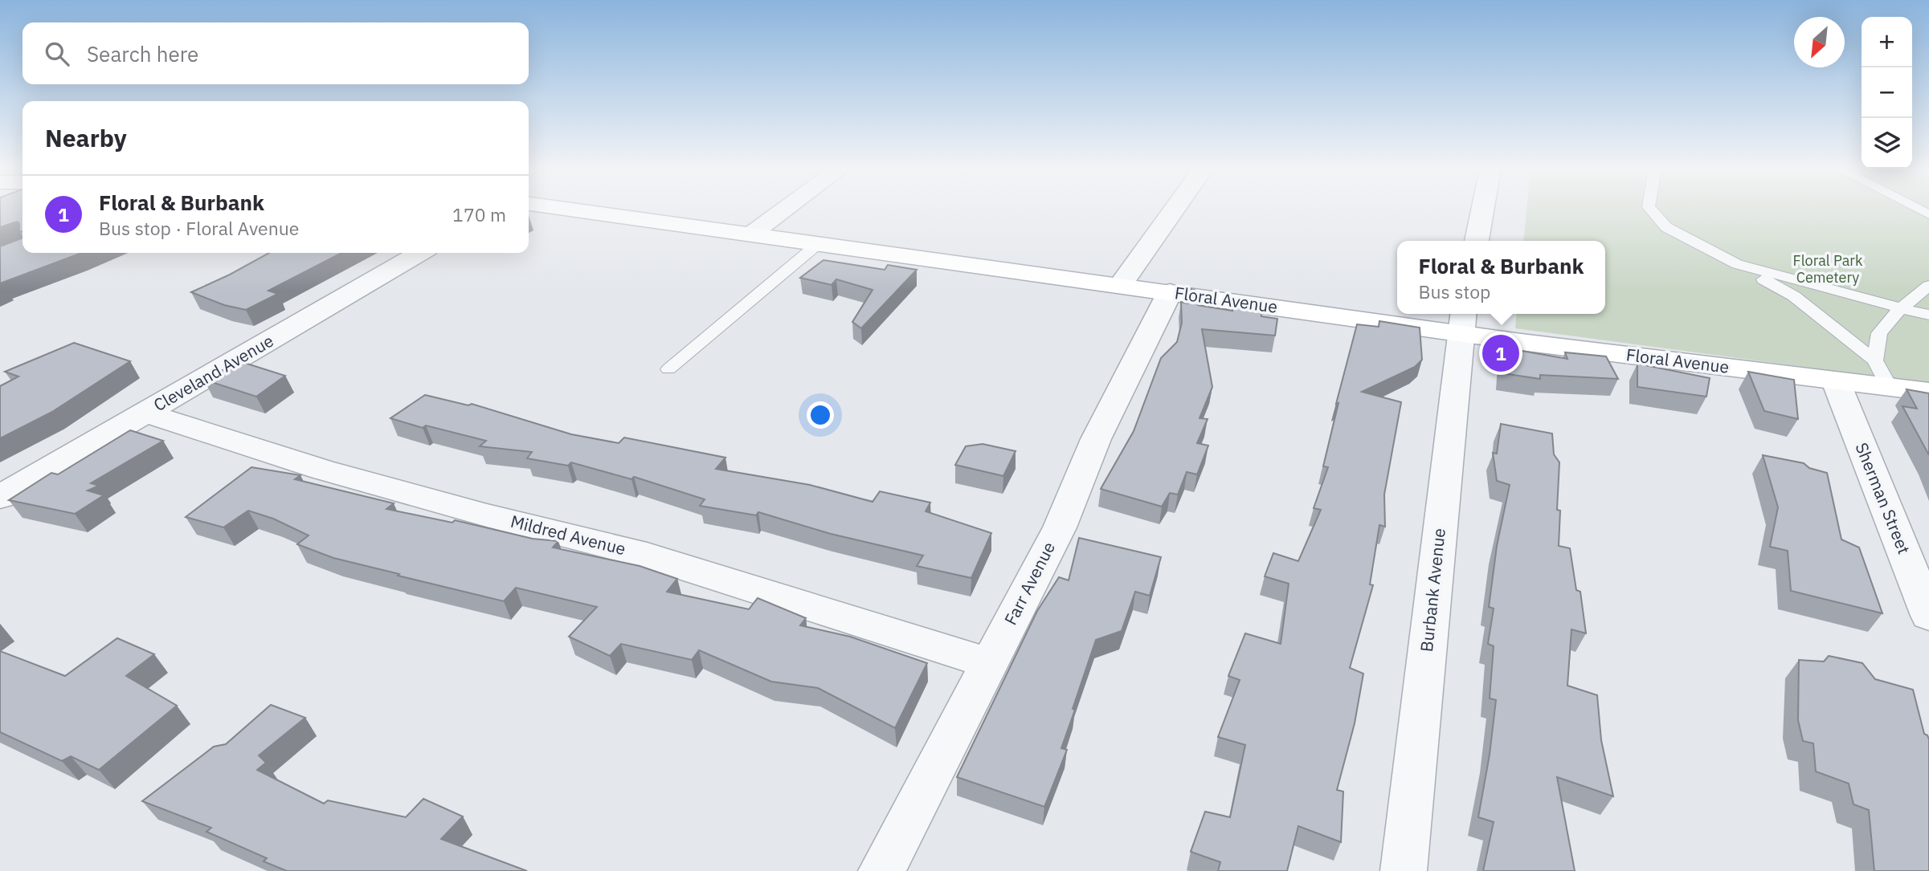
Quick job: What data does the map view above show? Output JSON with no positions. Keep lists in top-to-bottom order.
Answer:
{
  "streets": {
    "street": [
      "Floral Avenue",
      "Cleveland Avenue",
      "Sherman Street",
      "Mildred Avenue",
      "Farr Avenue",
      "Burbank Avenue"
    ]
  },
  "crossings": [
    ["Floral Avenue", "Sherman Street"],
    ["Floral Avenue", "Farr Avenue"],
    ["Floral Avenue", "Burbank Avenue"],
    ["Cleveland Avenue", "Mildred Avenue"],
    ["Mildred Avenue", "Farr Avenue"]
  ],
  "parks": ["Floral Park Cemetery"],
  "north": "bottom left",
  "page": {
    "map_buttons": ["+", "−"],
    "search": "Search here",
    "heading": "Nearby",
    "list": [
      {
        "mark": "1",
        "name": "Floral & Burbank",
        "note": "Bus stop · Floral Avenue",
        "value": "170 m"
      }
    ],
    "popup": ["Floral & Burbank", "Bus stop"],
    "pins": "1"
  }
}
